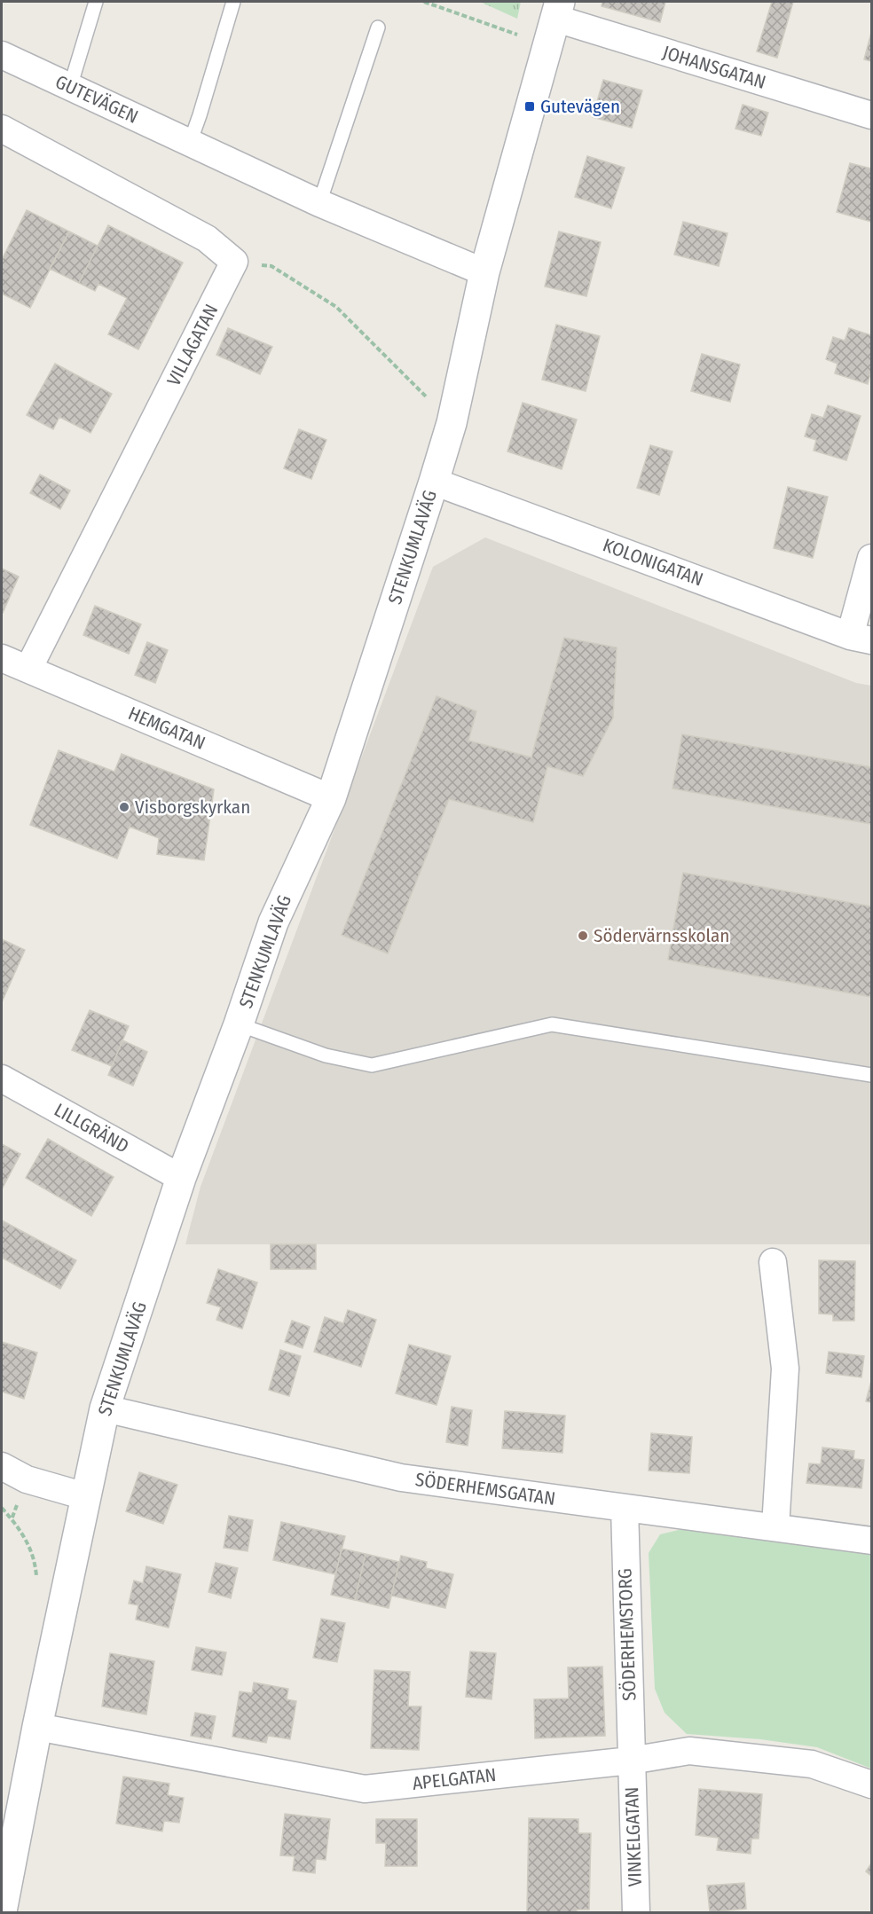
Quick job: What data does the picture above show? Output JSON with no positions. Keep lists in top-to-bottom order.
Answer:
{
  "streets": {
    "street": [
      "JOHANSGATAN",
      "GUTEVÄGEN",
      "VILLAGATAN",
      "STENKUMLAVÄG",
      "KOLONIGATAN",
      "HEMGATAN",
      "LILLGRÄND",
      "SÖDERHEMSGATAN",
      "SÖDERHEMSTORG",
      "APELGATAN",
      "VINKELGATAN"
    ]
  },
  "crossings": [
    ["JOHANSGATAN", "STENKUMLAVÄG"],
    ["GUTEVÄGEN", "STENKUMLAVÄG"],
    ["VILLAGATAN", "HEMGATAN"],
    ["STENKUMLAVÄG", "KOLONIGATAN"],
    ["STENKUMLAVÄG", "HEMGATAN"],
    ["STENKUMLAVÄG", "LILLGRÄND"],
    ["STENKUMLAVÄG", "SÖDERHEMSGATAN"],
    ["STENKUMLAVÄG", "APELGATAN"],
    ["SÖDERHEMSGATAN", "SÖDERHEMSTORG"],
    ["SÖDERHEMSTORG", "APELGATAN"],
    ["SÖDERHEMSTORG", "VINKELGATAN"],
    ["APELGATAN", "VINKELGATAN"]
  ],
  "places": {
    "transit": ["Gutevägen"],
    "other": ["Visborgskyrkan", "Södervärnsskolan"]
  }
}
